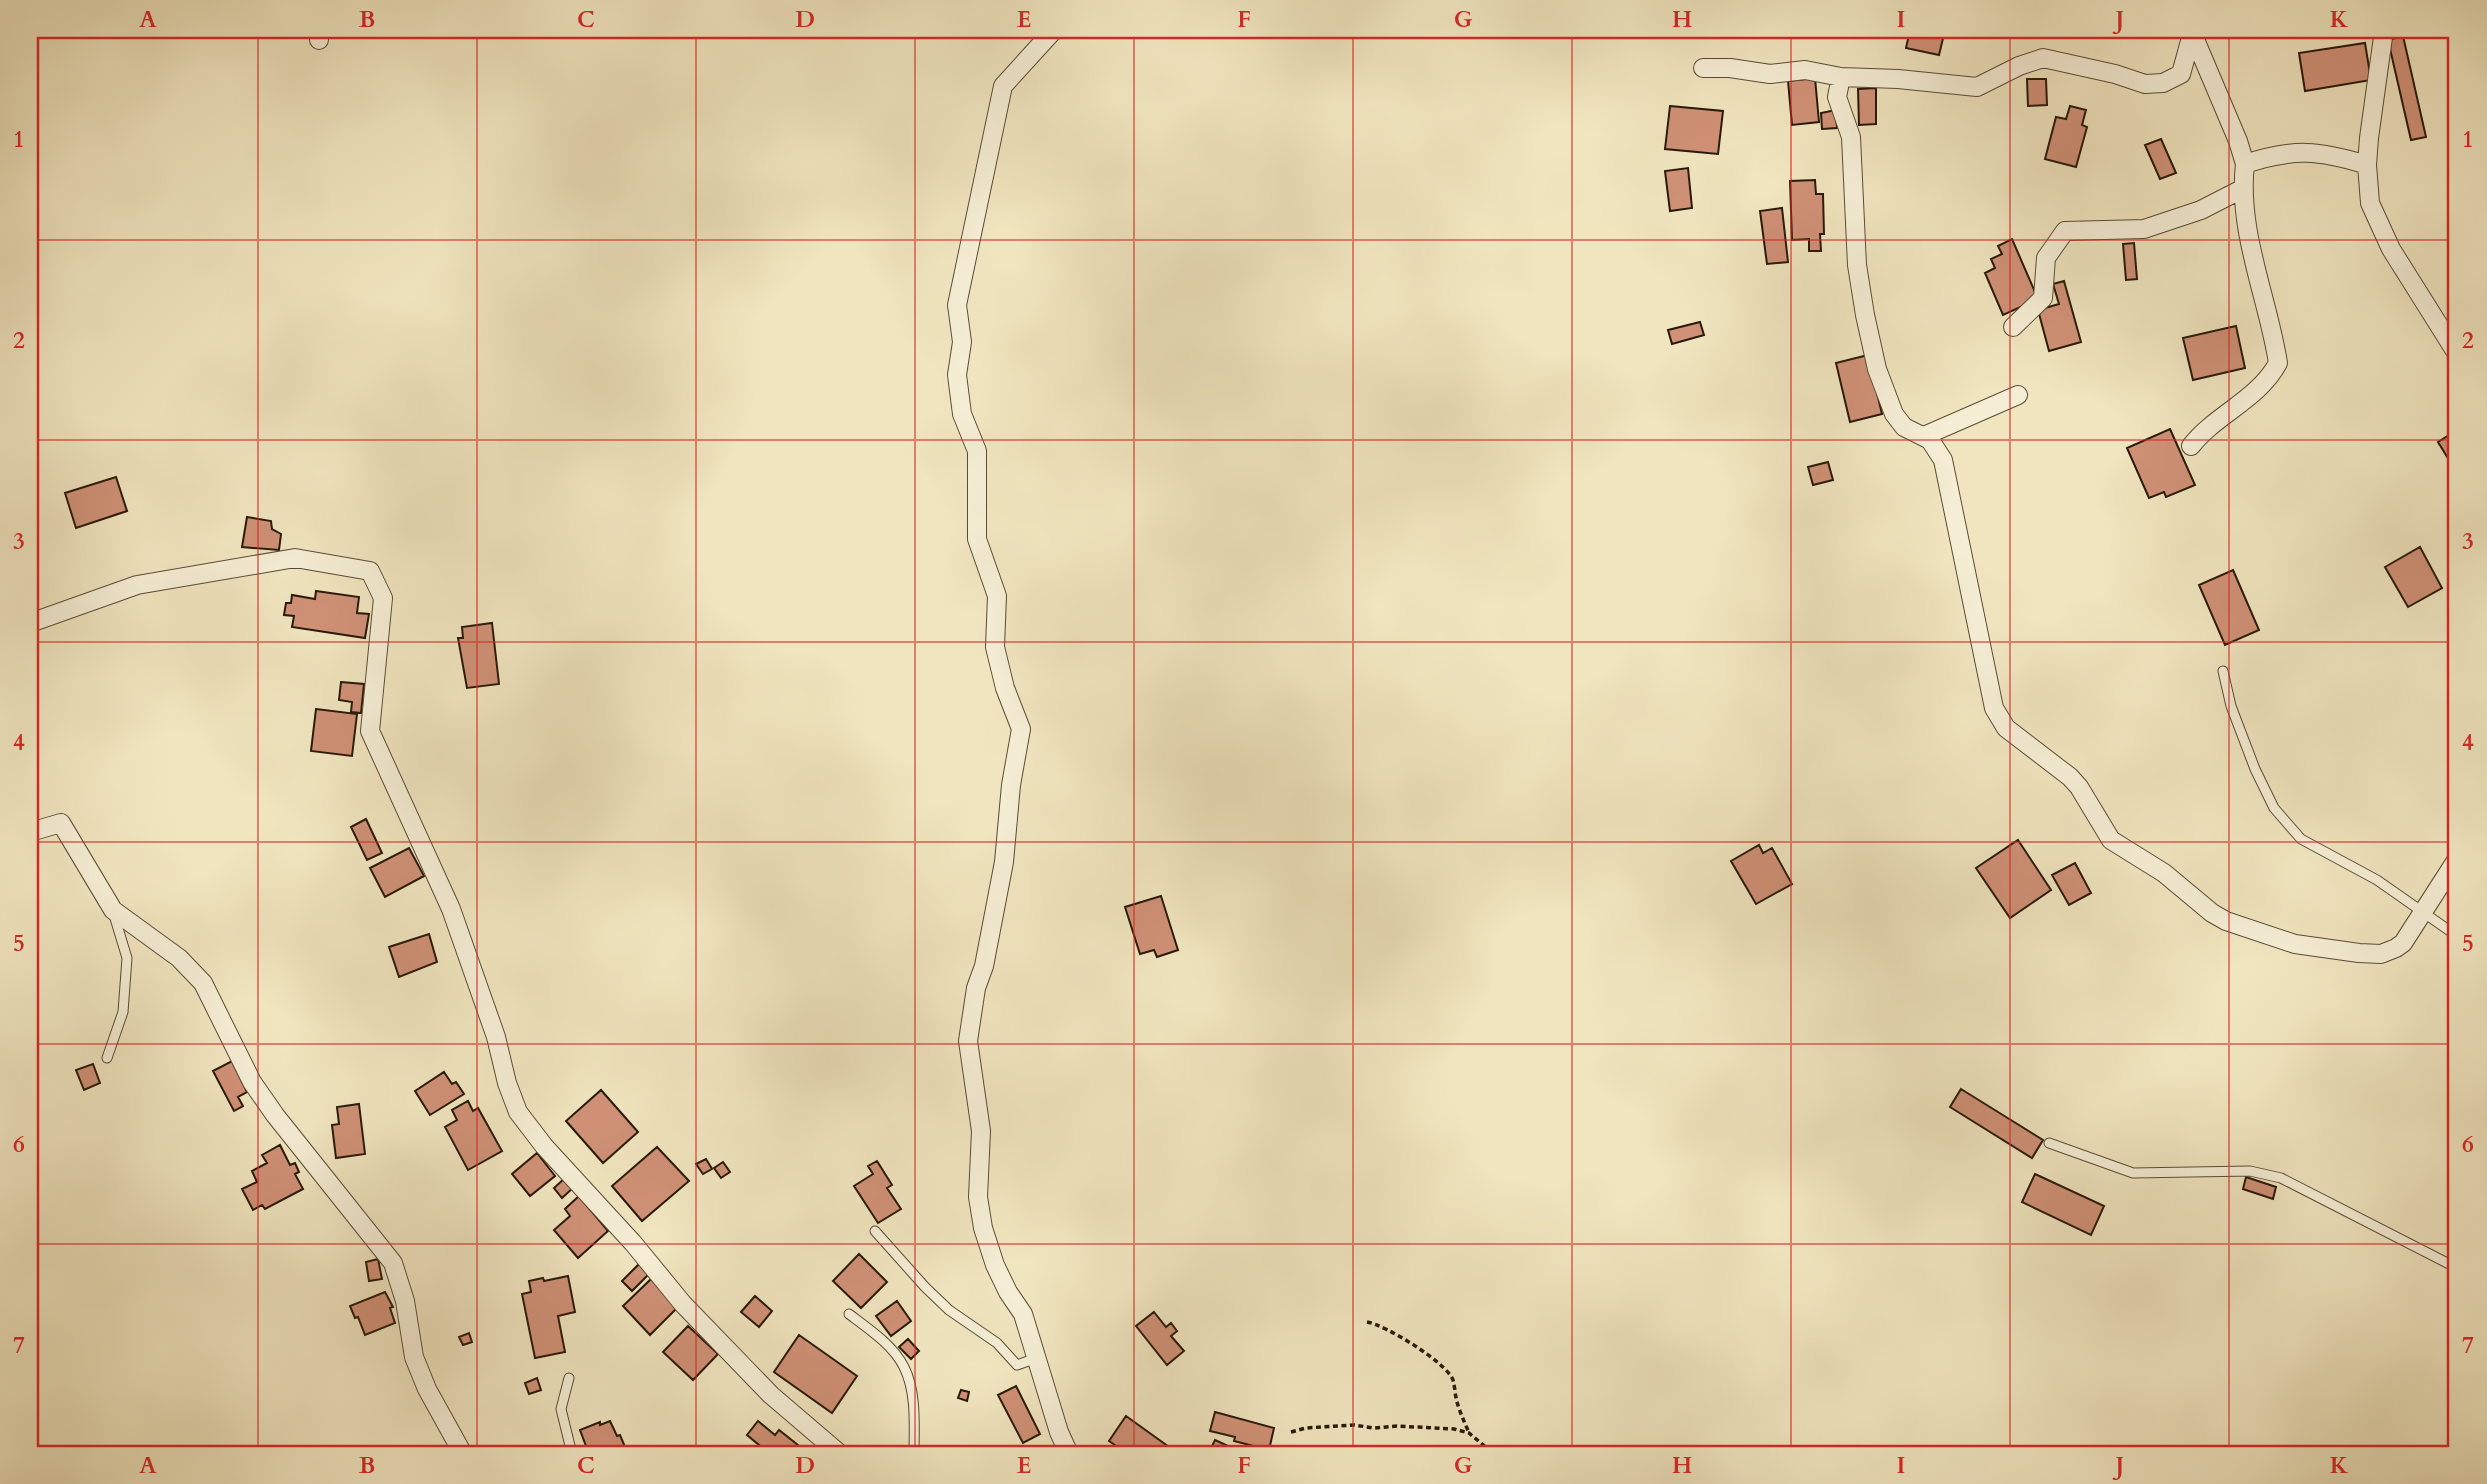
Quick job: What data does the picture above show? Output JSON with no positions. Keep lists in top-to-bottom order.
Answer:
{
  "grid": {
    "columns": [
      "A",
      "B",
      "C",
      "D",
      "E",
      "F",
      "G",
      "H",
      "I",
      "J",
      "K"
    ],
    "rows": [
      "1",
      "2",
      "3",
      "4",
      "5",
      "6",
      "7"
    ]
  }
}
